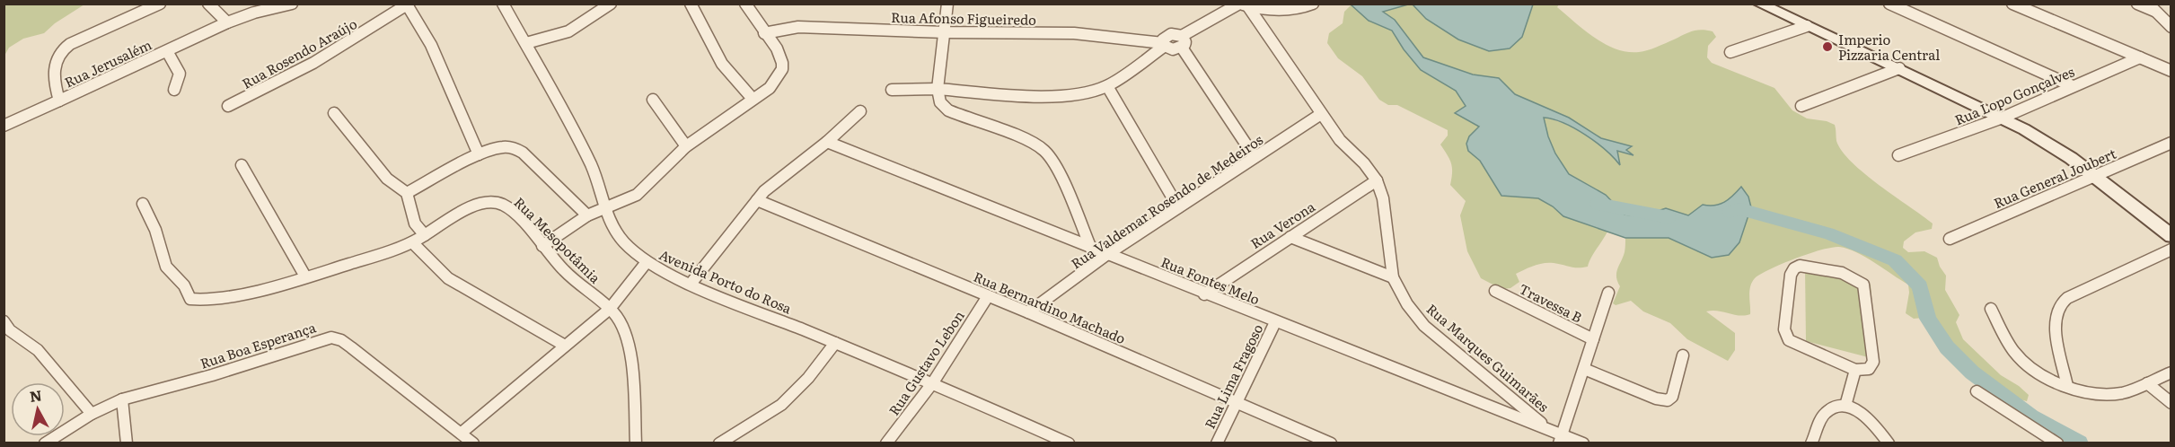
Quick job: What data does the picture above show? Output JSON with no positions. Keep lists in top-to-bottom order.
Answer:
{
  "streets": {
    "street": [
      "Rua Afonso Figueiredo",
      "Rua Rosendo Araújo",
      "Rua Jerusalém",
      "Rua Lopo Gonçalves",
      "Rua General Joubert",
      "Rua Valdemar Rosendo de Medeiros",
      "Rua Verona",
      "Rua Mesopotâmia",
      "Rua Fontes Melo",
      "Avenida Porto do Rosa",
      "Travessa B",
      "Rua Bernardino Machado",
      "Rua Boa Esperança",
      "Rua Marques Guimarães",
      "Rua Gustavo Lebon",
      "Rua Lima Fragoso"
    ]
  },
  "crossings": [
    ["Rua Valdemar Rosendo de Medeiros", "Rua Fontes Melo"],
    ["Rua Valdemar Rosendo de Medeiros", "Rua Bernardino Machado"],
    ["Rua Valdemar Rosendo de Medeiros", "Rua Marques Guimarães"],
    ["Rua Verona", "Rua Fontes Melo"],
    ["Rua Verona", "Rua Marques Guimarães"],
    ["Rua Fontes Melo", "Rua Marques Guimarães"],
    ["Rua Fontes Melo", "Rua Lima Fragoso"],
    ["Avenida Porto do Rosa", "Rua Gustavo Lebon"],
    ["Rua Bernardino Machado", "Rua Gustavo Lebon"],
    ["Rua Bernardino Machado", "Rua Lima Fragoso"]
  ],
  "places": ["Imperio Pizzaria Central"],
  "north": "top"
}
